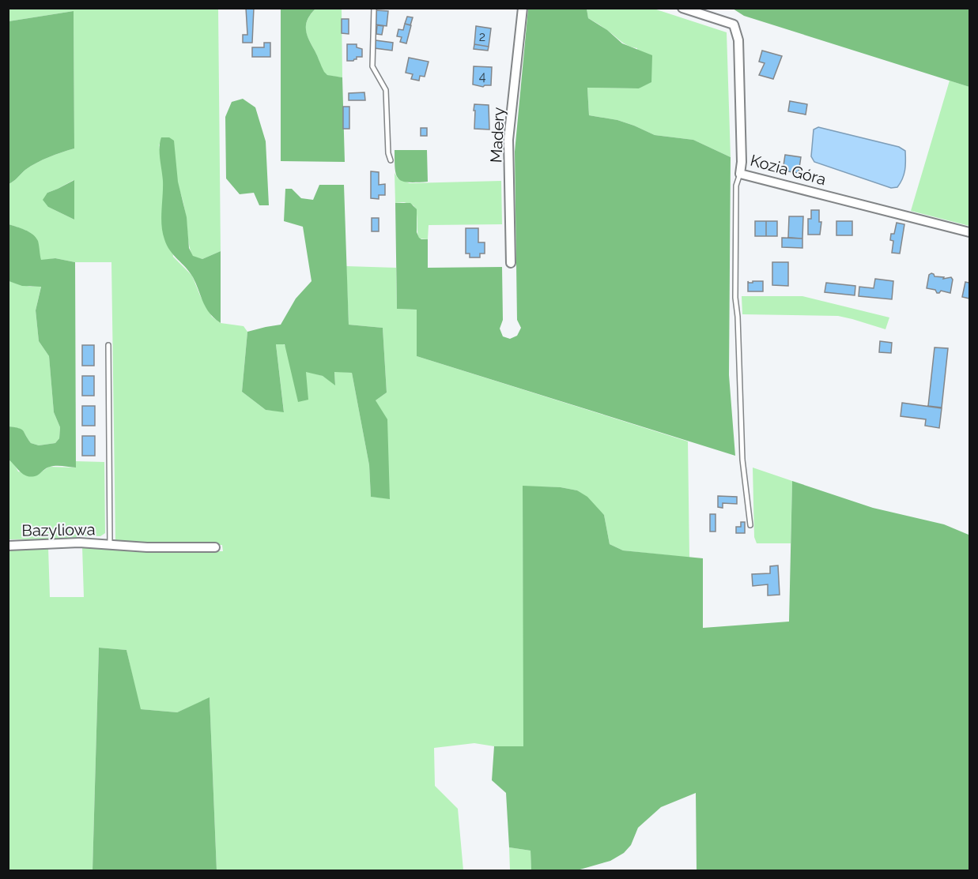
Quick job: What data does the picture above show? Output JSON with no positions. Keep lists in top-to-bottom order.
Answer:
{
  "streets": {
    "street": ["Madery", "Kozia Góra", "Bazyliowa"]
  },
  "house_numbers": ["2", "4"]
}
